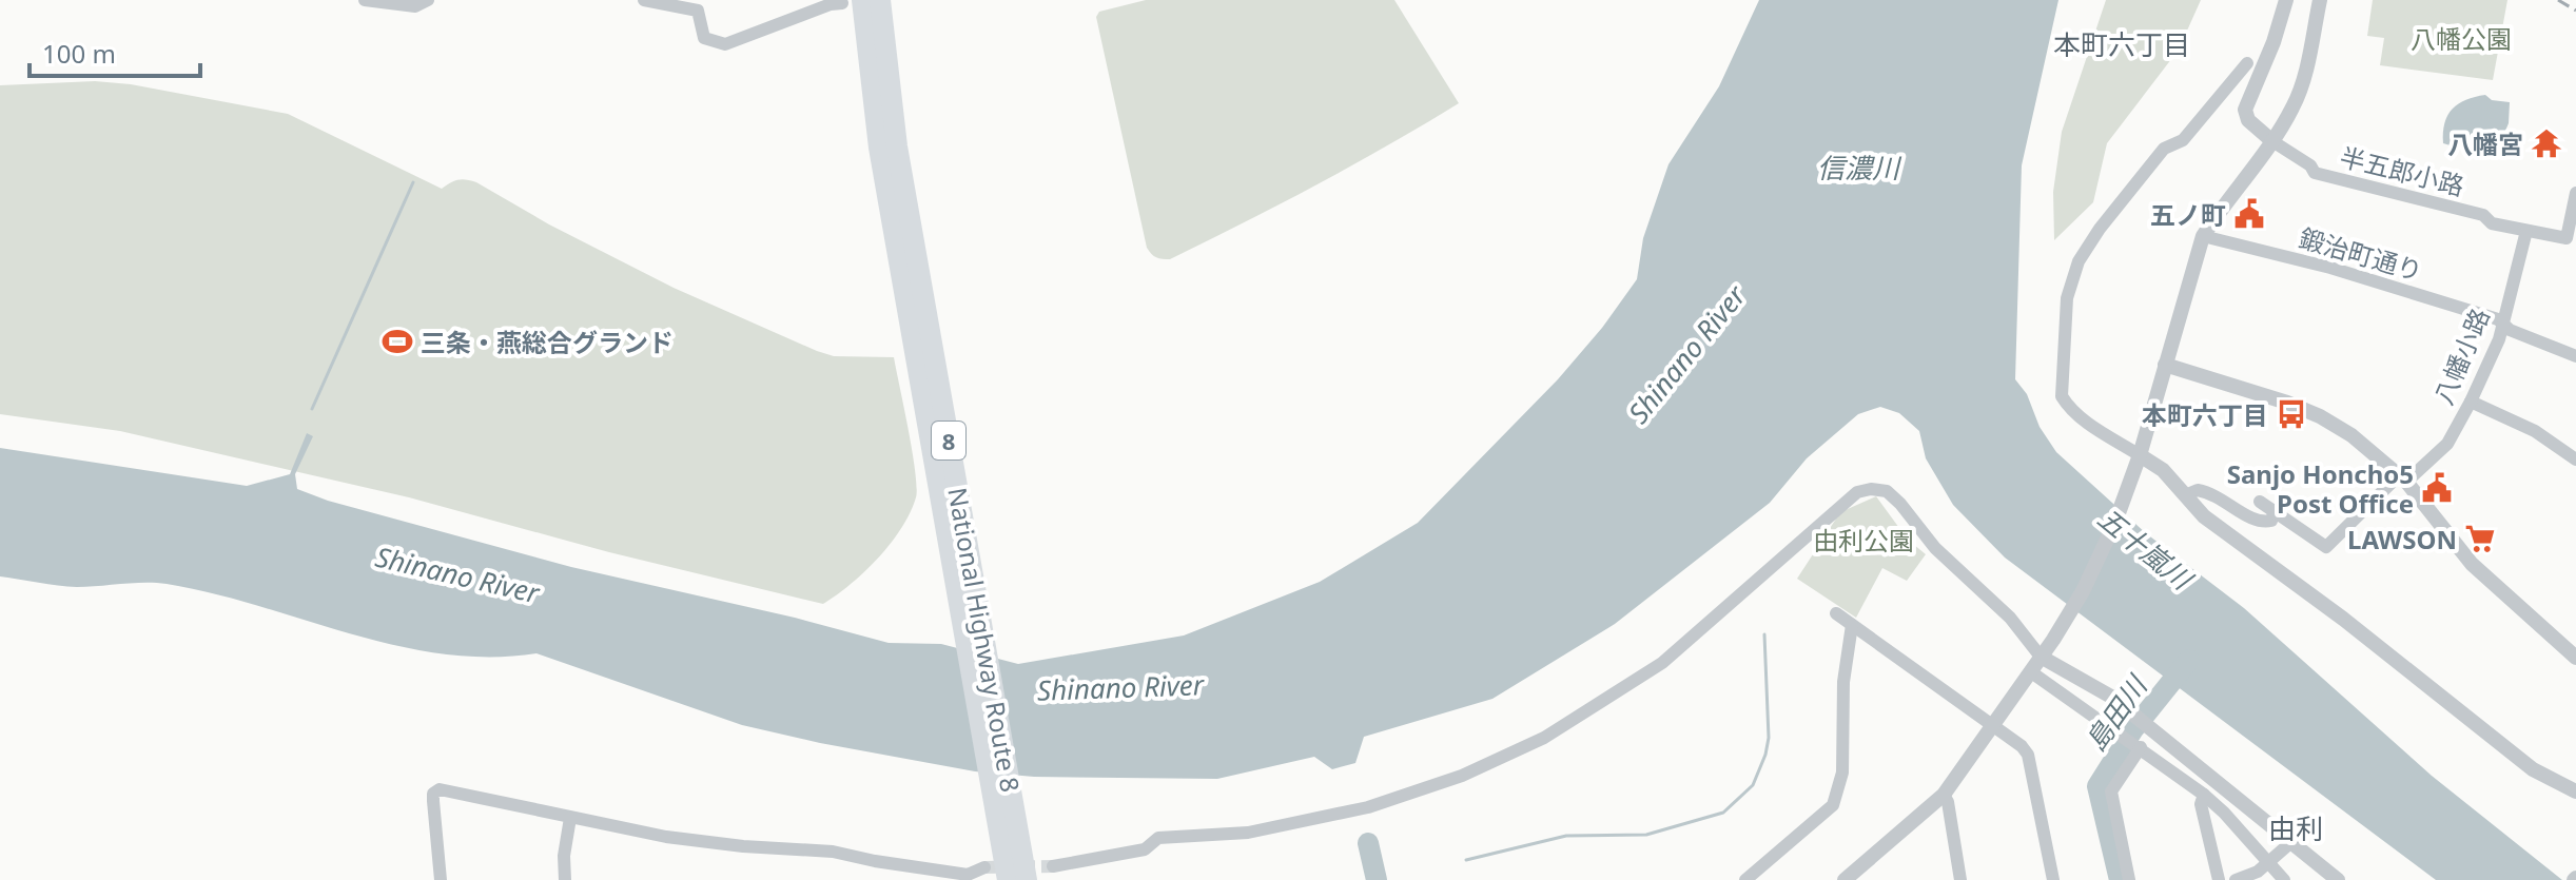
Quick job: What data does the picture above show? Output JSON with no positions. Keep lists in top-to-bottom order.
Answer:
{
  "streets": {
    "highway": ["8", "National Highway Route 8"],
    "street": ["半五郎小路", "鍛治町通り", "八幡小路"]
  },
  "crossings": [
    ["半五郎小路", "八幡小路"],
    ["鍛治町通り", "八幡小路"]
  ],
  "districts": ["本町六丁目", "由利"],
  "water": [
    "信濃川",
    "Shinano River",
    "五十嵐川",
    "島田川"
  ],
  "parks": ["八幡公園", "由利公園"],
  "places": {
    "temple": ["八幡宮"],
    "public building": ["五ノ町", "Sanjo Honcho5 Post Office"],
    "sports": ["三条・燕総合グランド"],
    "bus stop": ["本町六丁目"],
    "supermarket": ["LAWSON"]
  },
  "scale_bar": "100 m"
}
